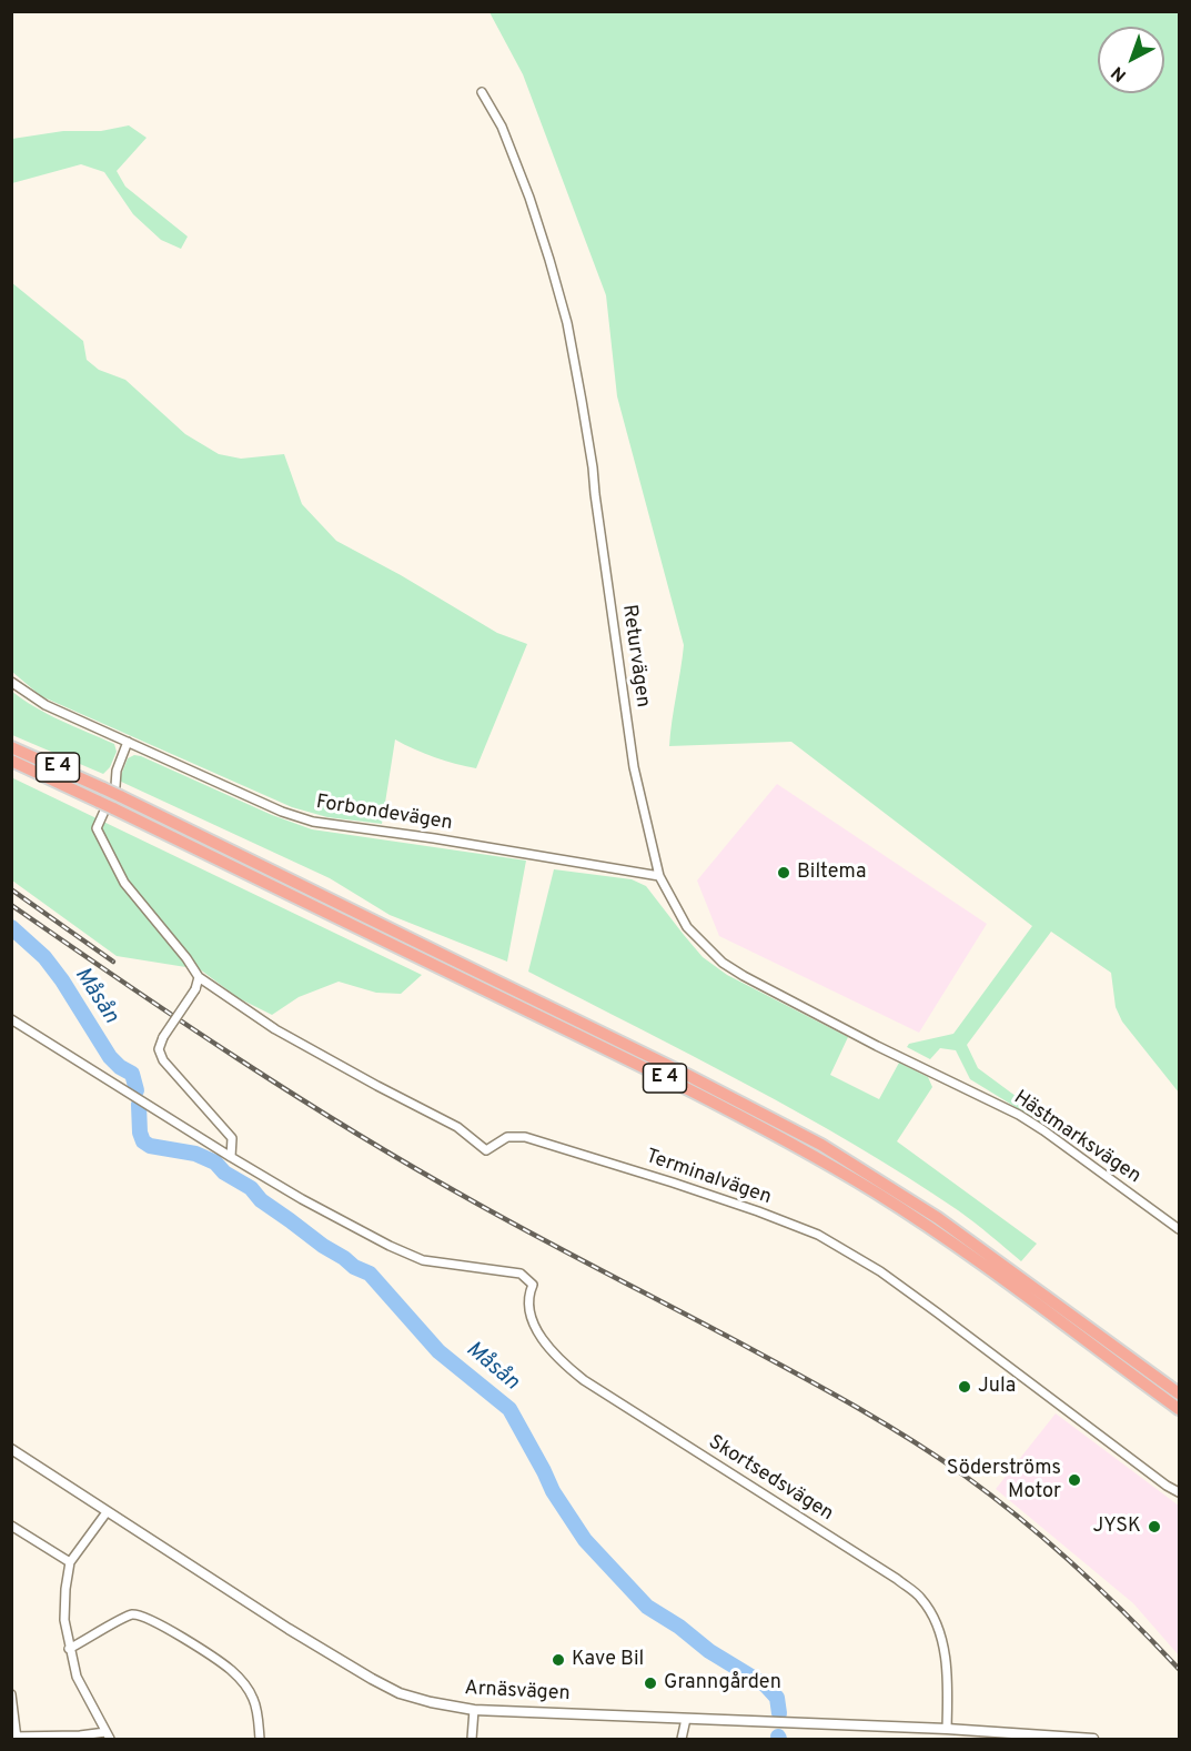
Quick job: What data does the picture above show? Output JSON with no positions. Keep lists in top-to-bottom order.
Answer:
{
  "streets": {
    "highway": ["E 4"],
    "street": [
      "Returvägen",
      "Forbondevägen",
      "Hästmarksvägen",
      "Terminalvägen",
      "Skortsedsvägen",
      "Arnäsvägen"
    ]
  },
  "crossings": [
    ["Returvägen", "Forbondevägen"],
    ["Returvägen", "Hästmarksvägen"],
    ["Skortsedsvägen", "Arnäsvägen"]
  ],
  "water": ["Måsån"],
  "places": [
    "Biltema",
    "Jula",
    "Söderströms Motor",
    "JYSK",
    "Kave Bil",
    "Granngården"
  ],
  "north": "bottom left"
}
